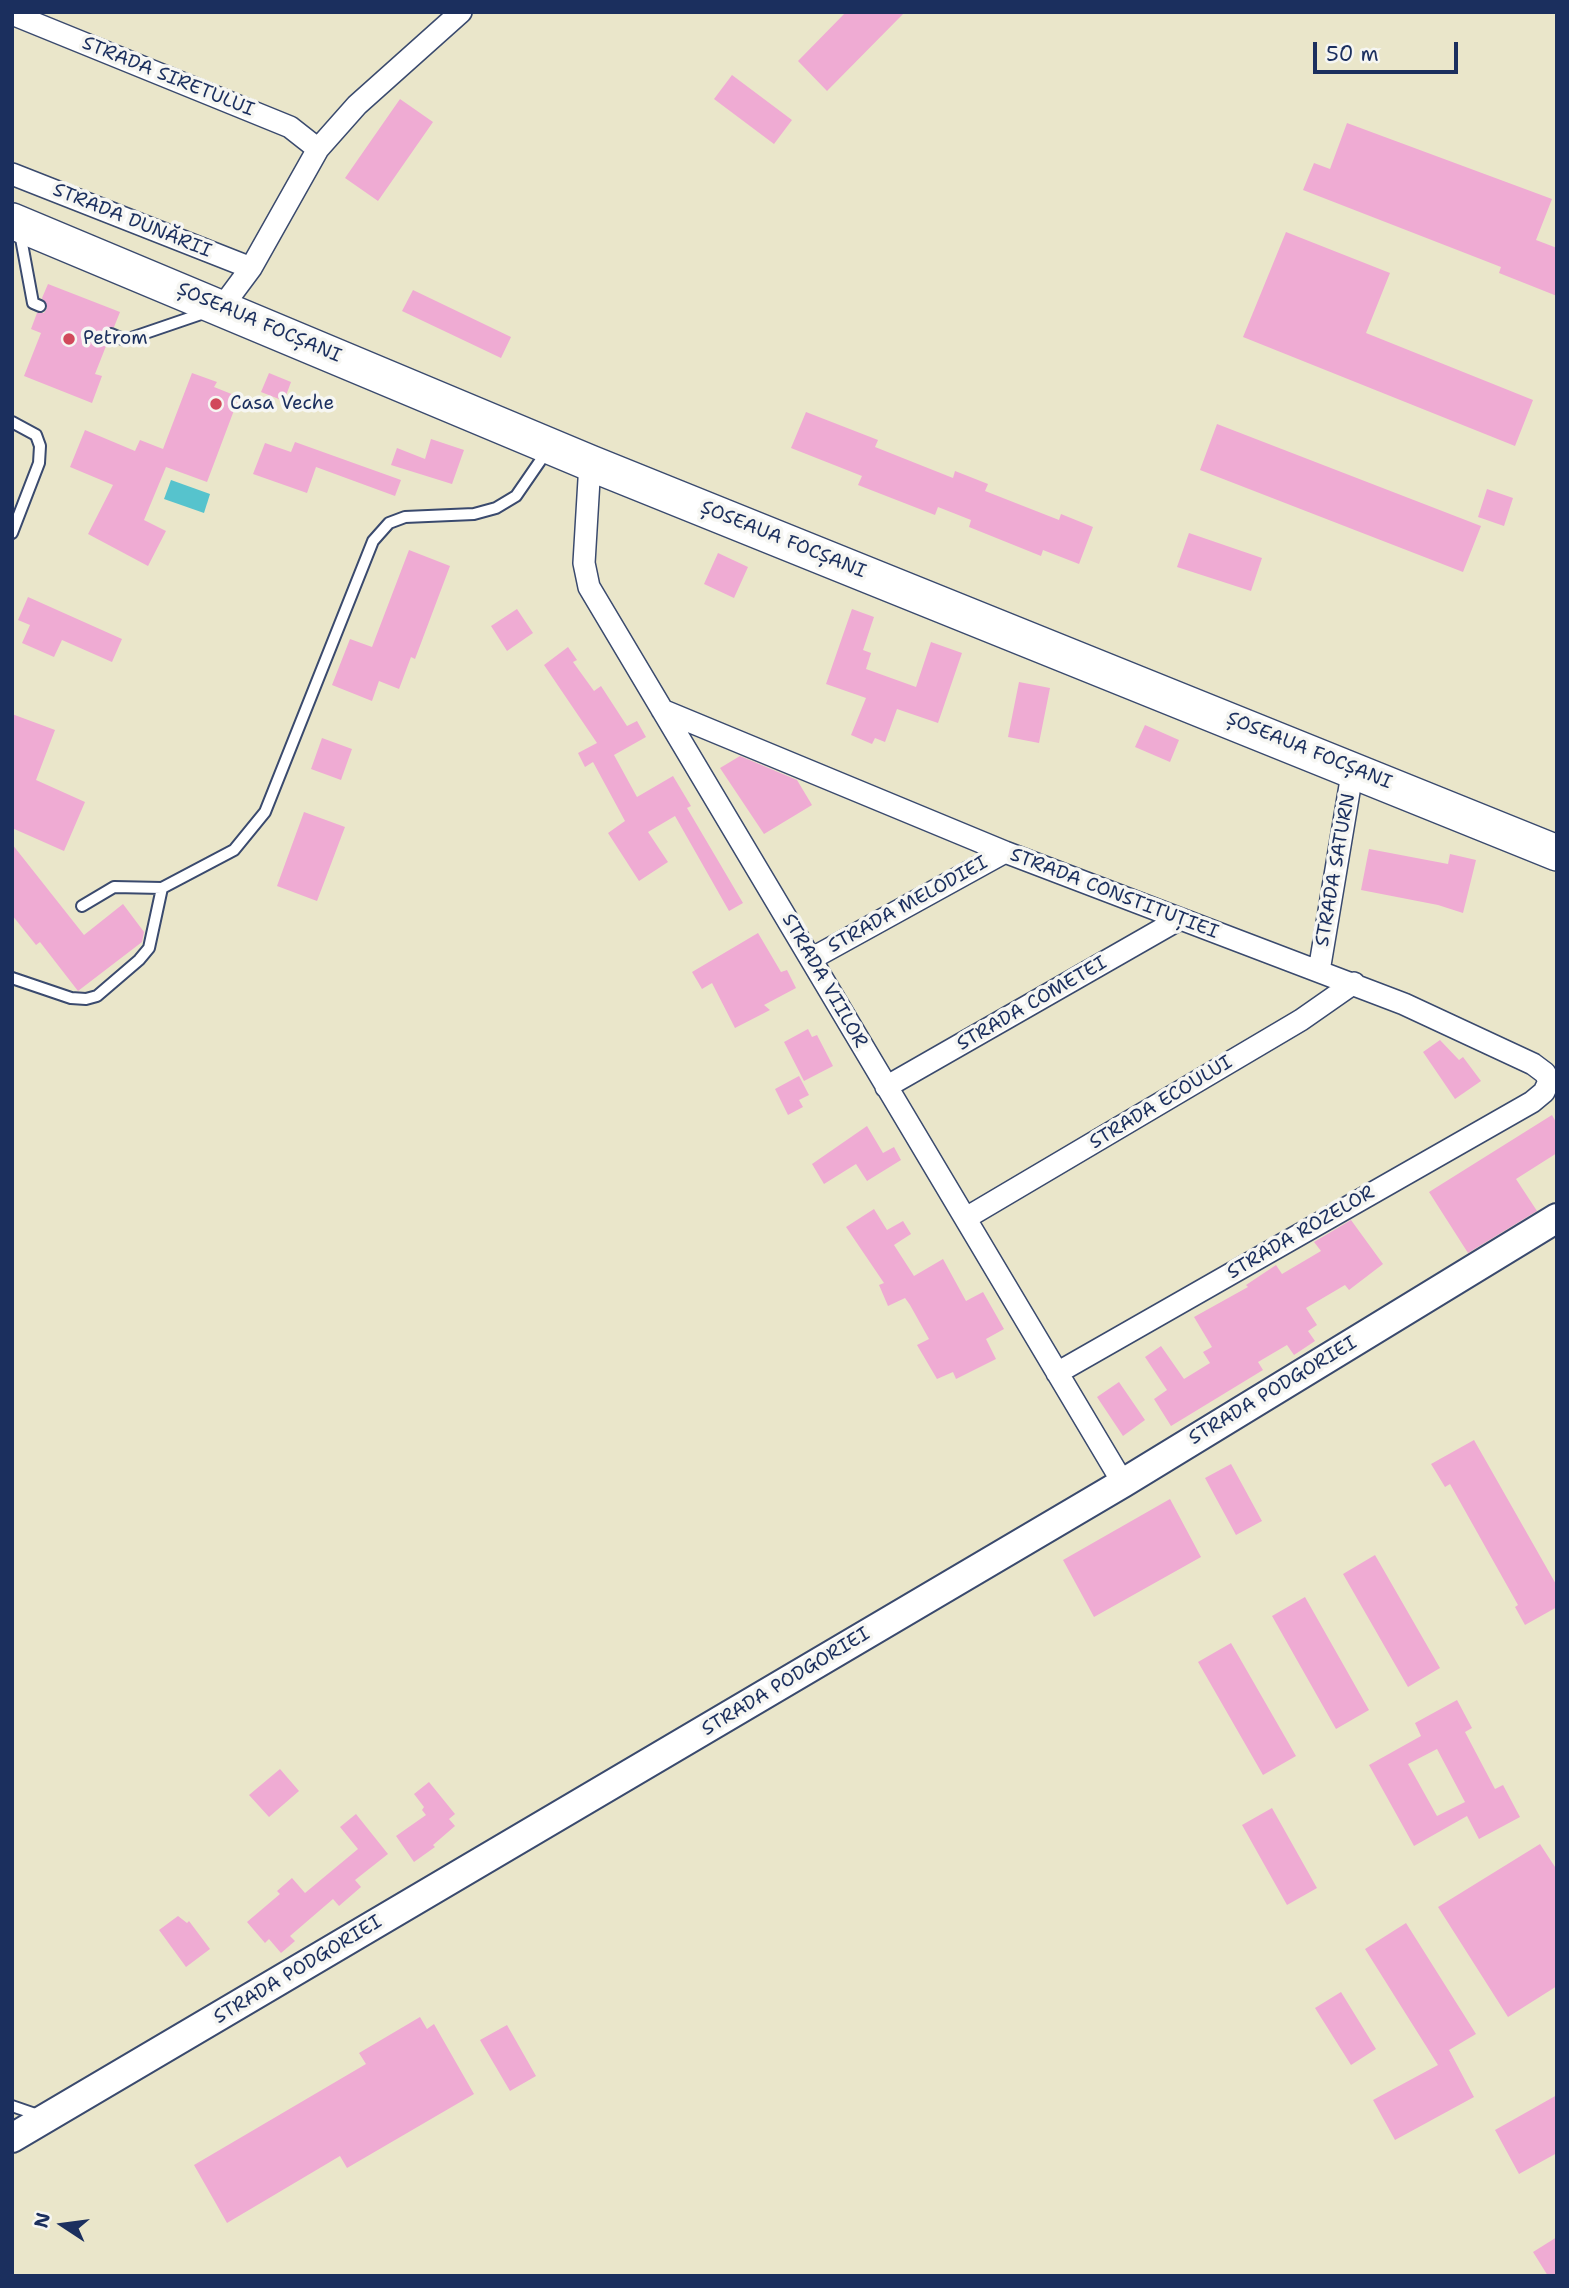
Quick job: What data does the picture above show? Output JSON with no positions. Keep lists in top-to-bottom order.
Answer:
{
  "streets": {
    "main road": ["ȘOSEAUA FOCȘANI"],
    "street": [
      "STRADA SIRETULUI",
      "STRADA DUNĂRII",
      "STRADA SATURN",
      "STRADA CONSTITUȚIEI",
      "STRADA MELODIEI",
      "STRADA VIILOR",
      "STRADA COMETEI",
      "STRADA ECOULUI",
      "STRADA ROZELOR",
      "STRADA PODGORIEI"
    ]
  },
  "crossings": [
    ["ȘOSEAUA FOCȘANI", "STRADA SATURN"],
    ["ȘOSEAUA FOCȘANI", "STRADA VIILOR"],
    ["STRADA SATURN", "STRADA CONSTITUȚIEI"],
    ["STRADA CONSTITUȚIEI", "STRADA MELODIEI"],
    ["STRADA CONSTITUȚIEI", "STRADA VIILOR"],
    ["STRADA CONSTITUȚIEI", "STRADA COMETEI"],
    ["STRADA CONSTITUȚIEI", "STRADA ECOULUI"],
    ["STRADA CONSTITUȚIEI", "STRADA ROZELOR"],
    ["STRADA MELODIEI", "STRADA VIILOR"],
    ["STRADA VIILOR", "STRADA COMETEI"],
    ["STRADA VIILOR", "STRADA ECOULUI"],
    ["STRADA VIILOR", "STRADA ROZELOR"],
    ["STRADA VIILOR", "STRADA PODGORIEI"]
  ],
  "places": ["Petrom", "Casa Veche"],
  "scale_bar": "50 m",
  "north": "left"
}
